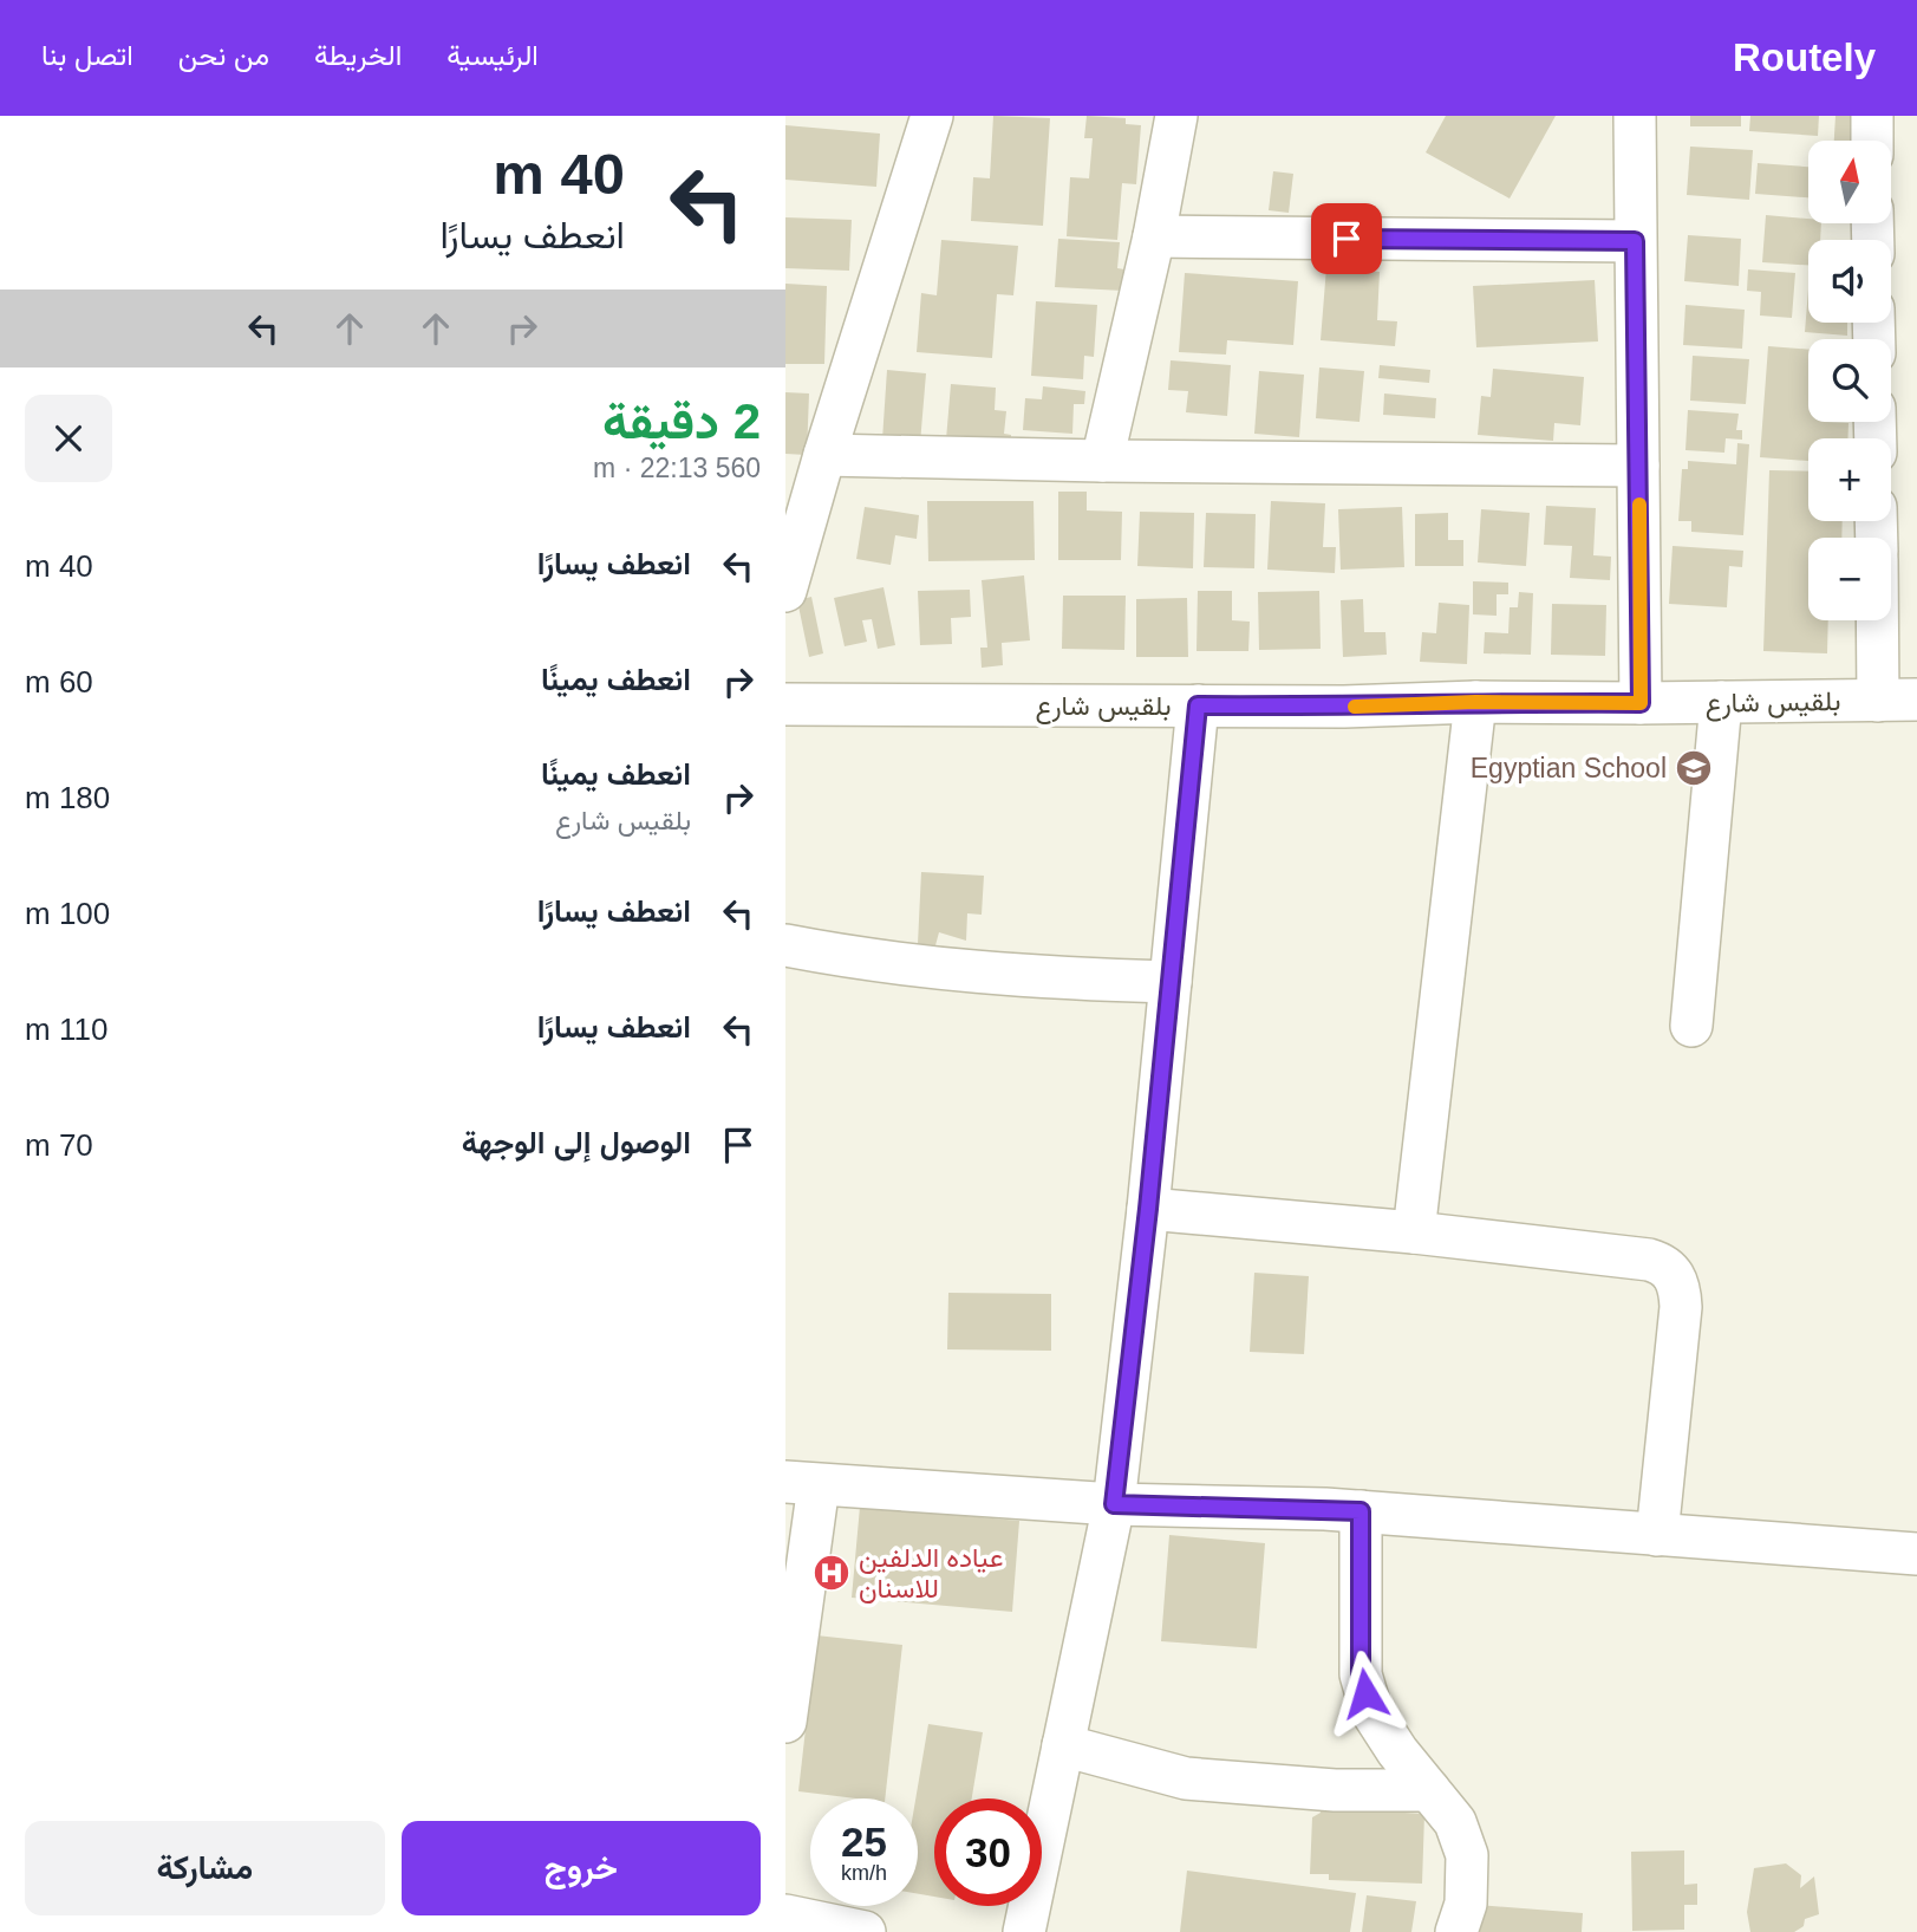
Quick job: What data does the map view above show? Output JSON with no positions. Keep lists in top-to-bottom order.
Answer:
{
  "streets": {
    "street": ["بلقيس شارع"]
  },
  "places": {
    "school or university": ["Egyptian School"],
    "hospital": ["عياده الدلفين للاسنان"]
  },
  "north": "top",
  "page": {
    "header": "Routely",
    "nav": [
      "الرئيسية",
      "الخريطة",
      "من نحن",
      "اتصل بنا"
    ],
    "turn": ["40 m", "انعطف يسارًا"],
    "map_buttons": ["+", "−"],
    "heading": ["2 دقيقة", "560 m · 22:13"],
    "list": [
      {
        "name": "انعطف يسارًا",
        "value": "40 m"
      },
      {
        "name": "انعطف يمينًا",
        "value": "60 m"
      },
      {
        "name": "انعطف يمينًا",
        "note": "بلقيس شارع",
        "value": "180 m"
      },
      {
        "name": "انعطف يسارًا",
        "value": "100 m"
      },
      {
        "name": "انعطف يسارًا",
        "value": "110 m"
      },
      {
        "name": "الوصول إلى الوجهة",
        "value": "70 m"
      }
    ],
    "speed": "25 km/h",
    "limit": "30",
    "buttons": ["خروج", "مشاركة"]
  }
}
